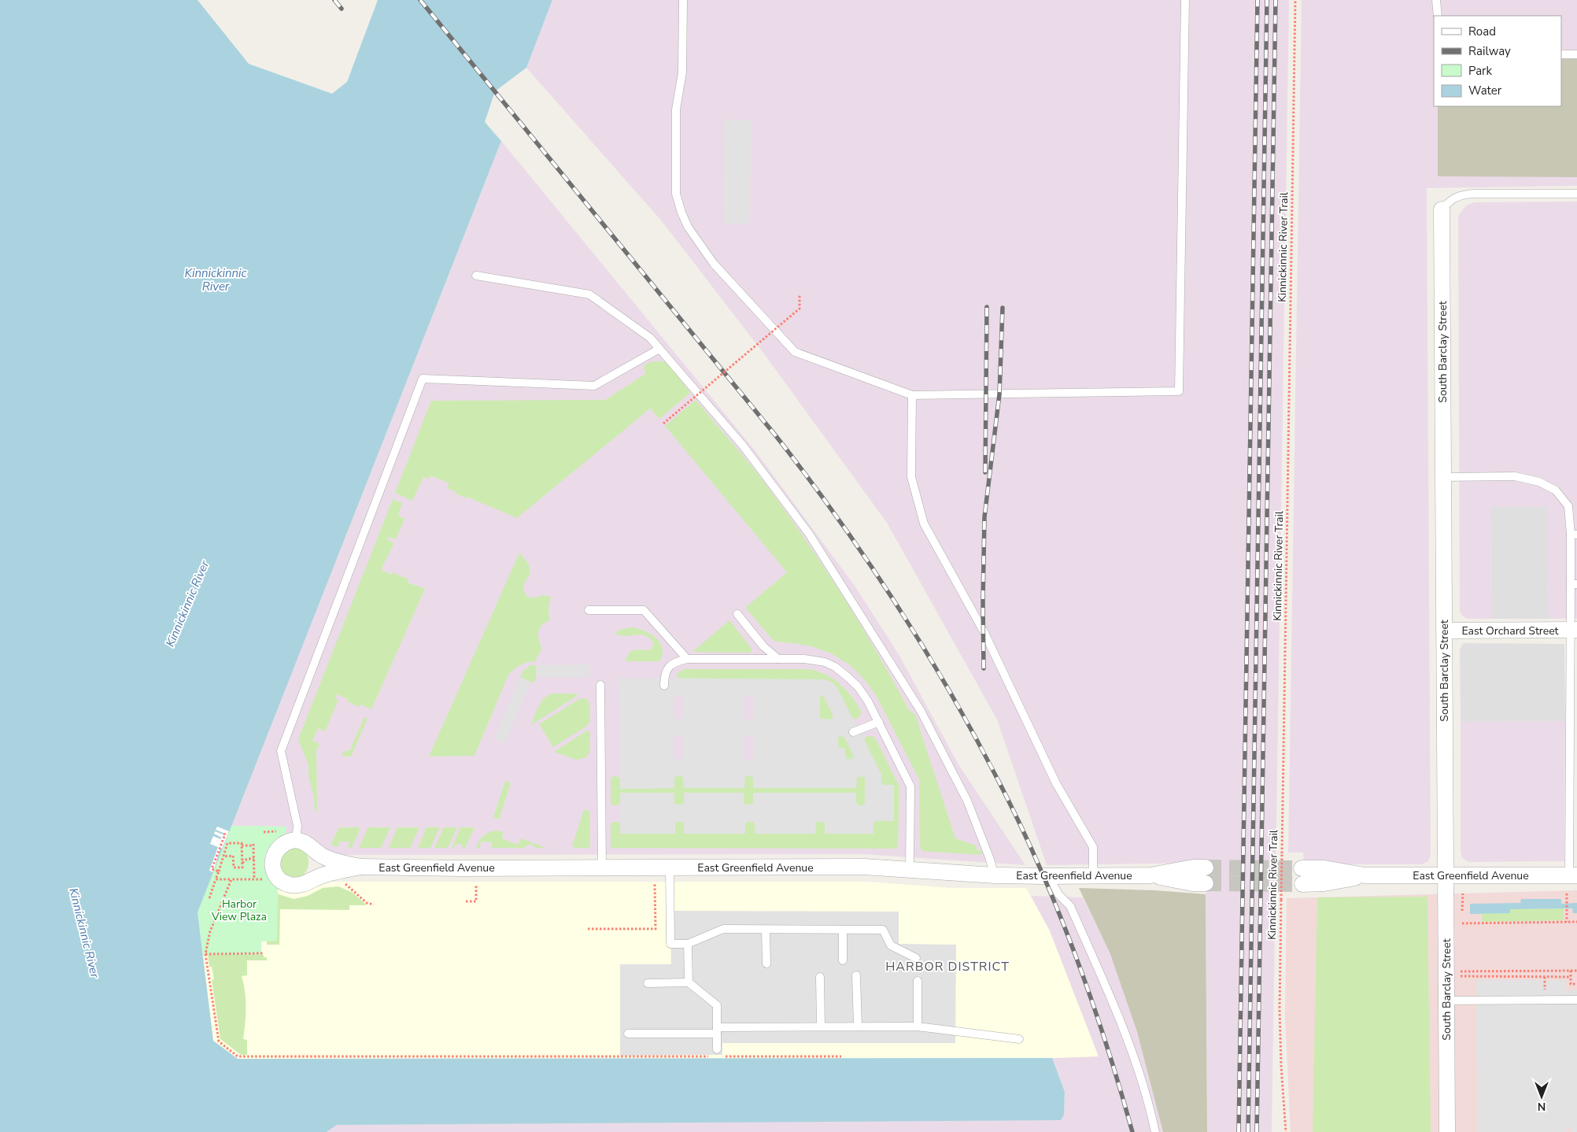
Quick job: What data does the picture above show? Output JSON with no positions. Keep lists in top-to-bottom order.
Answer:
{
  "streets": {
    "street": ["South Barclay Street", "East Orchard Street", "East Greenfield Avenue"],
    "path": ["Kinnickinnic River Trail"]
  },
  "crossings": [
    ["South Barclay Street", "East Orchard Street"],
    ["South Barclay Street", "East Greenfield Avenue"]
  ],
  "districts": ["HARBOR DISTRICT"],
  "water": ["Kinnickinnic River"],
  "parks": ["Harbor View Plaza"],
  "legend": [
    "Road",
    "Railway",
    "Park",
    "Water"
  ],
  "north": "bottom"
}
